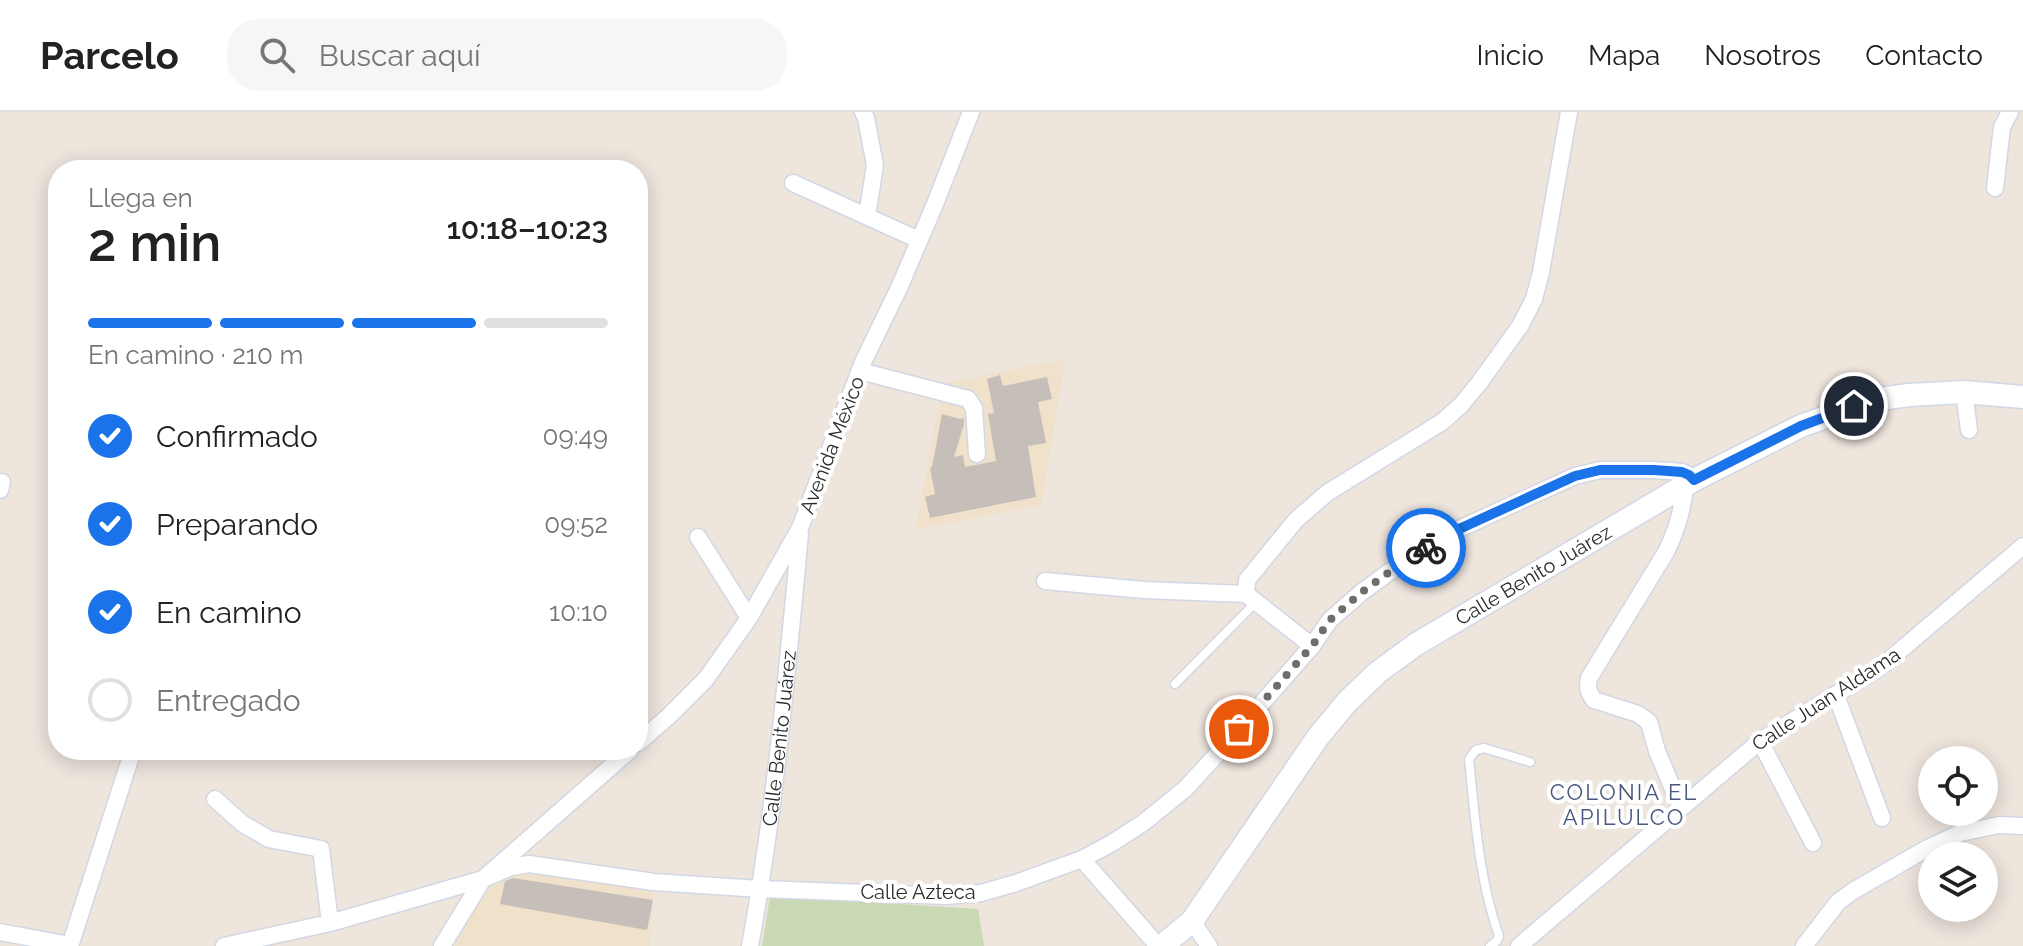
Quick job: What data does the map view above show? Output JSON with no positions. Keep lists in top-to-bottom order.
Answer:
{
  "streets": {
    "main road": ["Calle Benito Juárez"],
    "street": ["Avenida México", "Calle Juan Aldama", "Calle Azteca"]
  },
  "crossings": [
    ["Avenida México", "Calle Benito Juárez"],
    ["Calle Benito Juárez", "Calle Azteca"]
  ],
  "districts": ["COLONIA EL APILULCO"],
  "page": {
    "header": "Parcelo",
    "search": "Buscar aquí",
    "nav": [
      "Inicio",
      "Mapa",
      "Nosotros",
      "Contacto"
    ],
    "heading": ["2 min", "Llega en", "10:18–10:23"],
    "bar": "En camino · 210 m",
    "list": [
      ["Confirmado", "09:49"],
      ["Preparando", "09:52"],
      ["En camino", "10:10"],
      "Entregado"
    ]
  }
}
